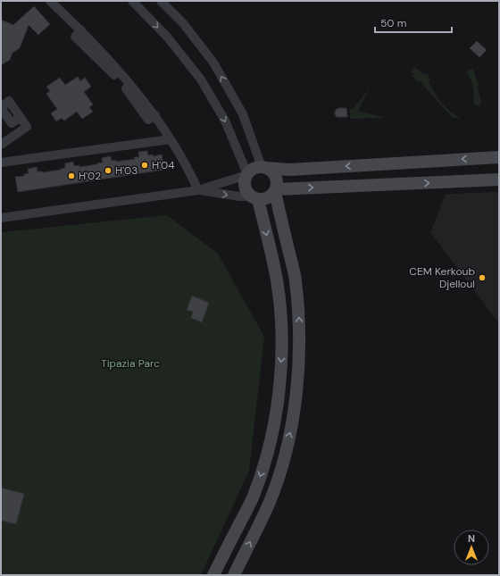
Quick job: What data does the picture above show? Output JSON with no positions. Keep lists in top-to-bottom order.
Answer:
{
  "parks": ["Tipazia Parc"],
  "places": [
    "H'04",
    "H'03",
    "H'02",
    "CEM Kerkoub Djelloul"
  ],
  "scale_bar": "50 m",
  "north": "top"
}
